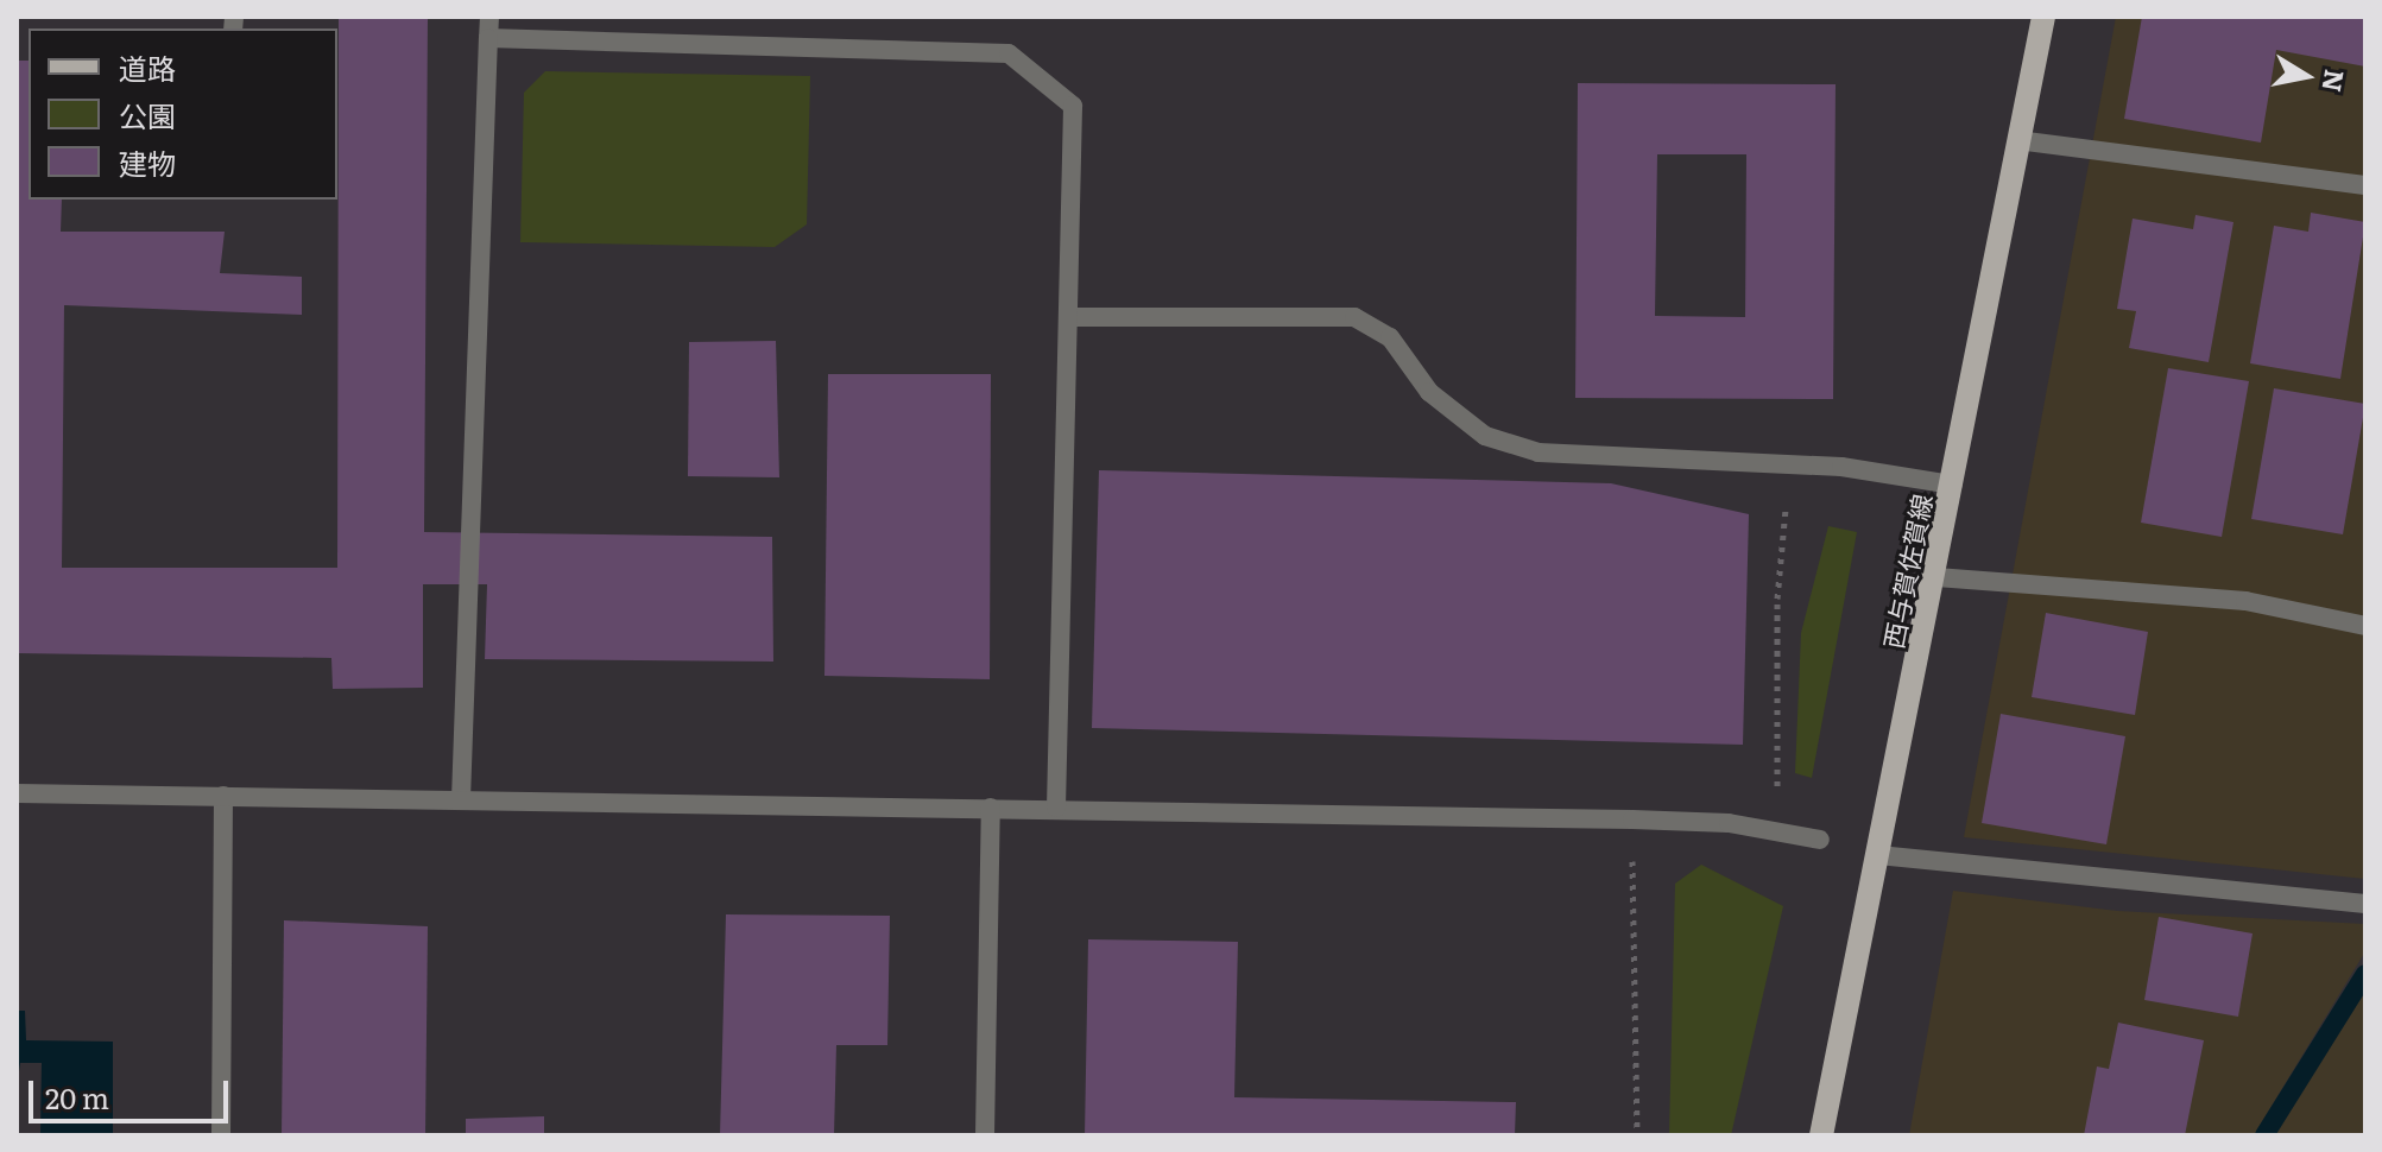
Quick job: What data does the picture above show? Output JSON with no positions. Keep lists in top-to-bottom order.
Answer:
{
  "streets": {
    "main road": ["西与賀佐賀線"]
  },
  "legend": ["道路", "公園", "建物"],
  "scale_bar": "20 m",
  "north": "right"
}
